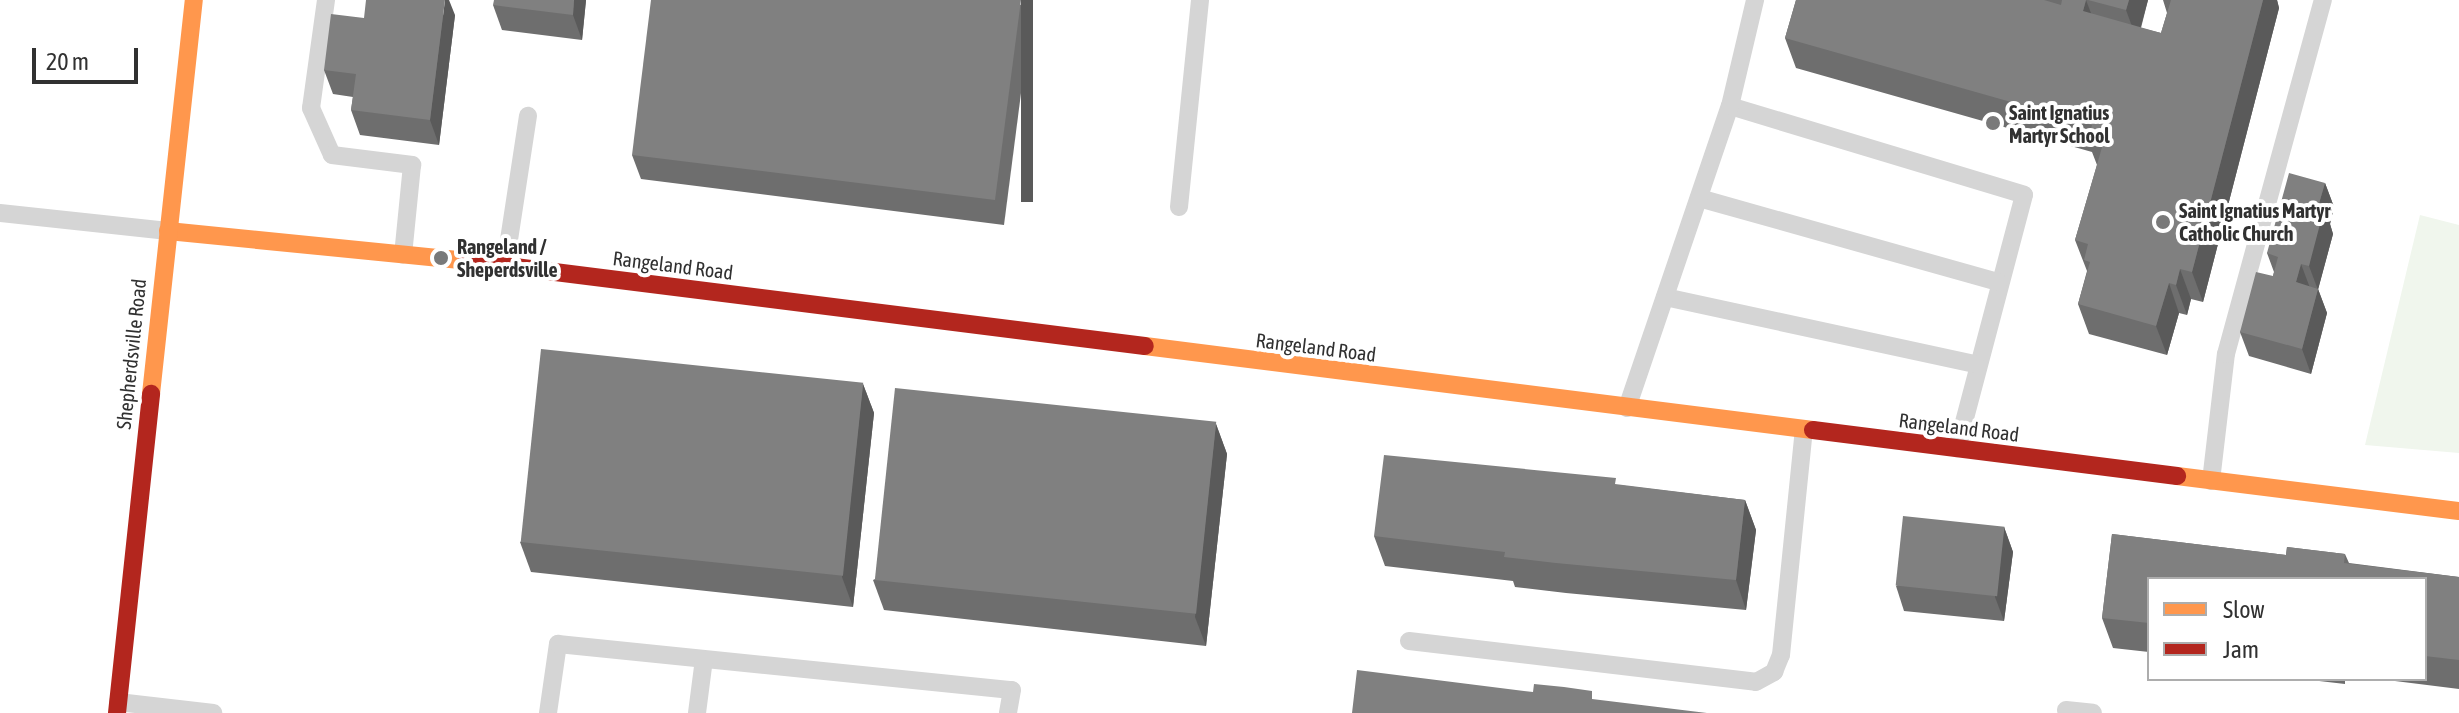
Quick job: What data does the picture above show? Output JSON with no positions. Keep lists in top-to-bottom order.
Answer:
{
  "streets": {
    "street": ["Rangeland Road", "Shepherdsville Road"]
  },
  "crossings": [
    ["Rangeland Road", "Shepherdsville Road"]
  ],
  "places": ["Saint Ignatius Martyr School", "Saint Ignatius Martyr Catholic Church", "Rangeland / Sheperdsville"],
  "legend": ["Slow", "Jam"],
  "scale_bar": "20 m"
}
